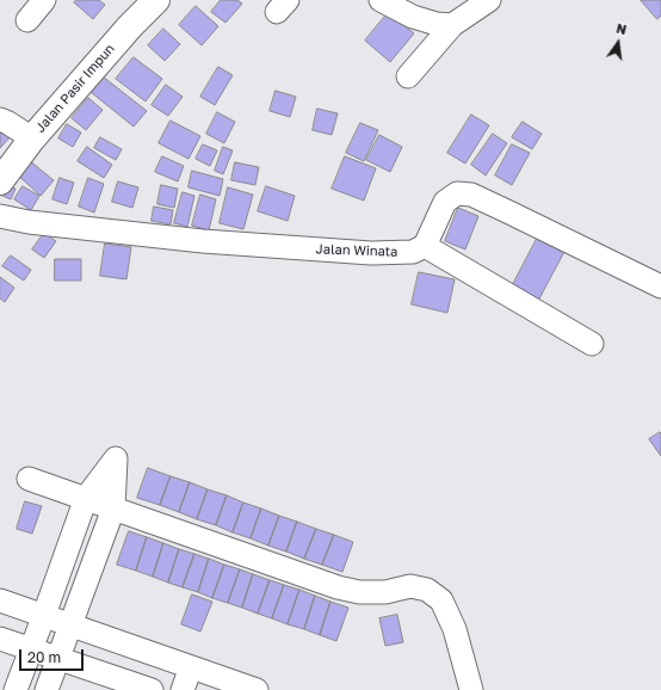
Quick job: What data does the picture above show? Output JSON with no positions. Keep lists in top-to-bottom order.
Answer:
{
  "streets": {
    "street": ["Jalan Pasir Impun", "Jalan Winata"]
  },
  "scale_bar": "20 m",
  "north": "top"
}
